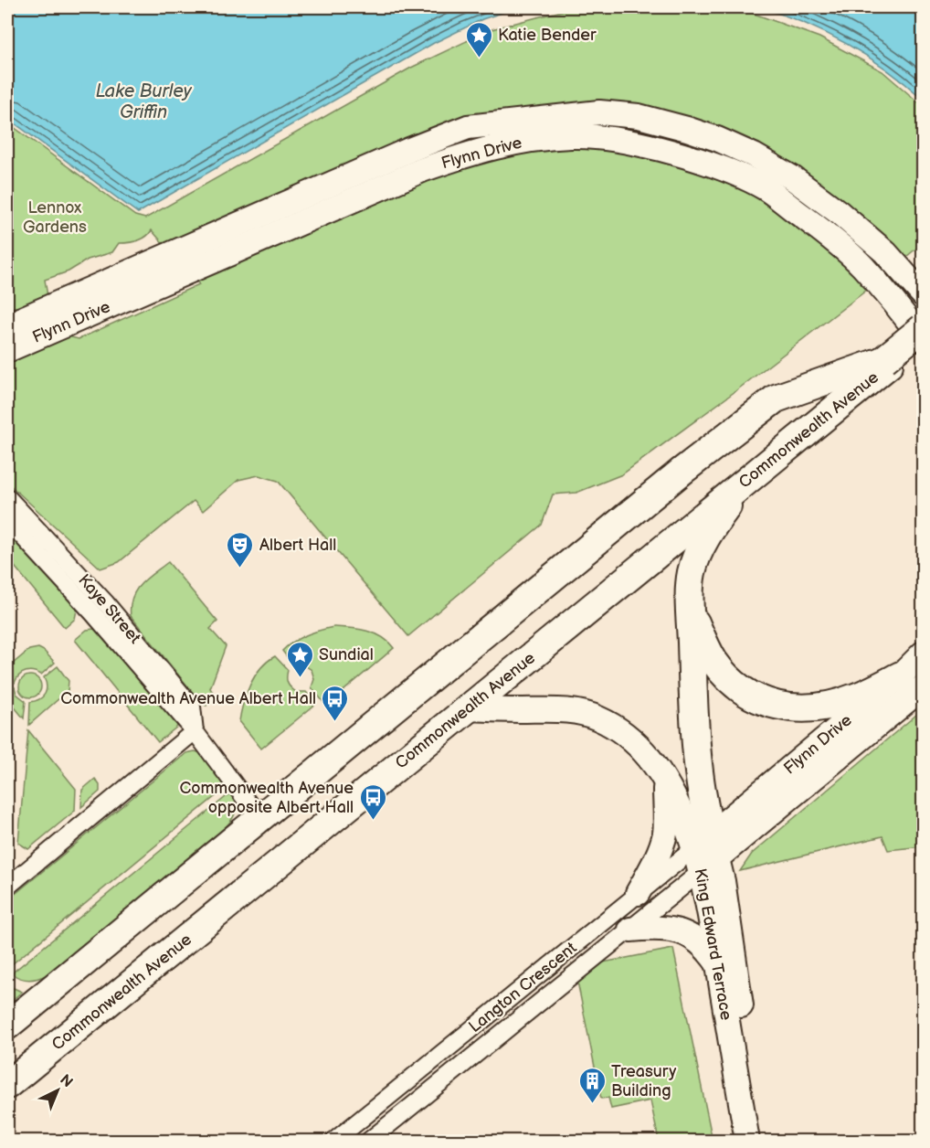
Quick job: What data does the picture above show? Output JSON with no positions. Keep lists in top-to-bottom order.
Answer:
{
  "streets": {
    "highway": ["Commonwealth Avenue"],
    "main road": ["Flynn Drive", "King Edward Terrace"],
    "street": ["Kaye Street", "Langton Crescent"]
  },
  "crossings": [
    ["Flynn Drive", "Commonwealth Avenue"],
    ["Flynn Drive", "King Edward Terrace"],
    ["Flynn Drive", "Langton Crescent"],
    ["Commonwealth Avenue", "Kaye Street"],
    ["Commonwealth Avenue", "King Edward Terrace"],
    ["King Edward Terrace", "Langton Crescent"]
  ],
  "water": ["Lake Burley Griffin"],
  "parks": ["Lennox Gardens"],
  "places": {
    "place": ["Katie Bender", "Sundial"],
    "theatre": ["Albert Hall"],
    "bus stop": ["Commonwealth Avenue Albert Hall", "Commonwealth Avenue opposite Albert Hall"],
    "building": ["Treasury Building"]
  },
  "north": "top right"
}
